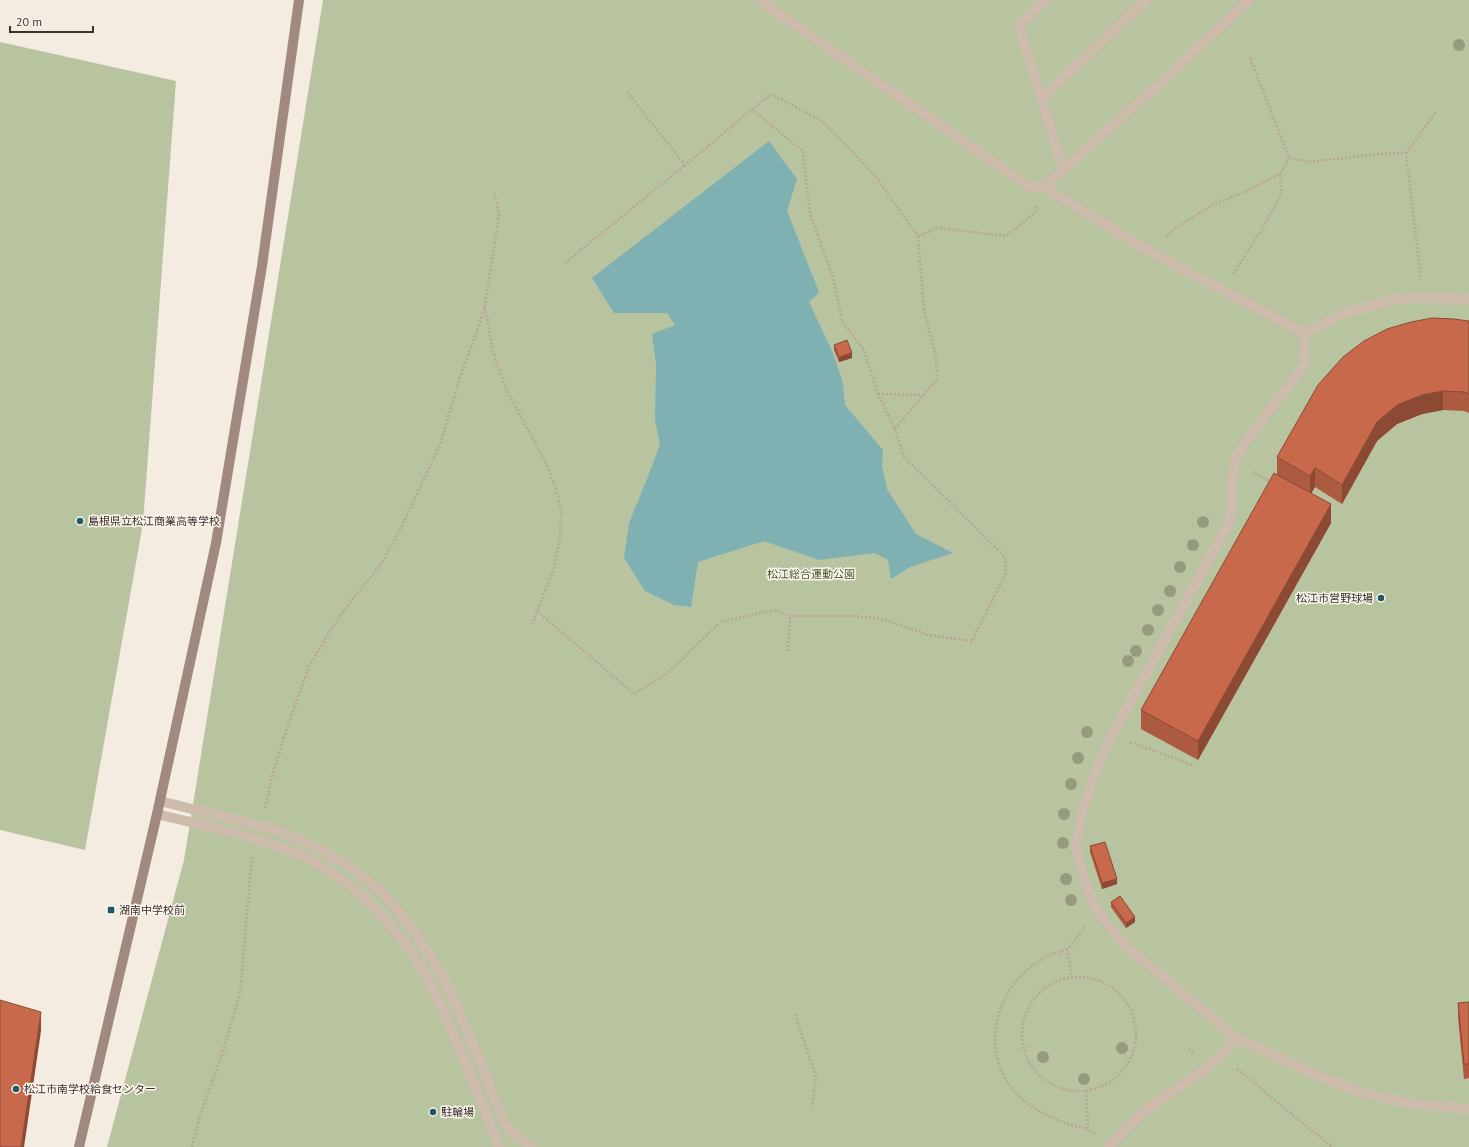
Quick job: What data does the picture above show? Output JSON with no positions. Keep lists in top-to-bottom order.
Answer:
{
  "parks": ["松江総合運動公園"],
  "places": {
    "other": [
      "島根県立松江商業高等学校",
      "松江市営野球場",
      "松江市南学校給食センター",
      "駐輪場"
    ],
    "transit": ["湖南中学校前"]
  },
  "scale_bar": "20 m"
}
